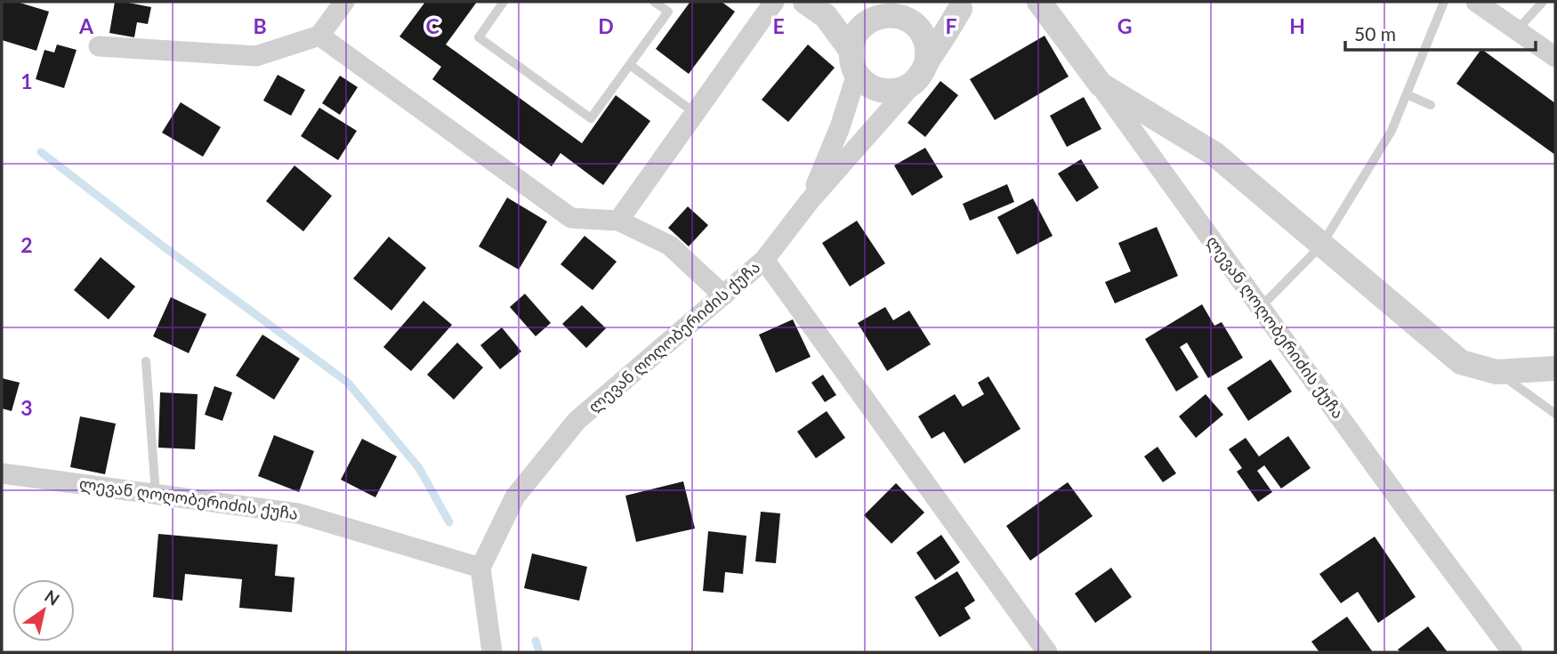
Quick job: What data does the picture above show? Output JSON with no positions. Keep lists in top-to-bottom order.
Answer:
{
  "streets": {
    "street": ["ლევან ღოღობერიძის ქუჩა"]
  },
  "scale_bar": "50 m",
  "north": "top right",
  "grid": {
    "columns": [
      "A",
      "B",
      "C",
      "D",
      "E",
      "F",
      "G",
      "H"
    ],
    "rows": ["1", "2", "3"]
  }
}
